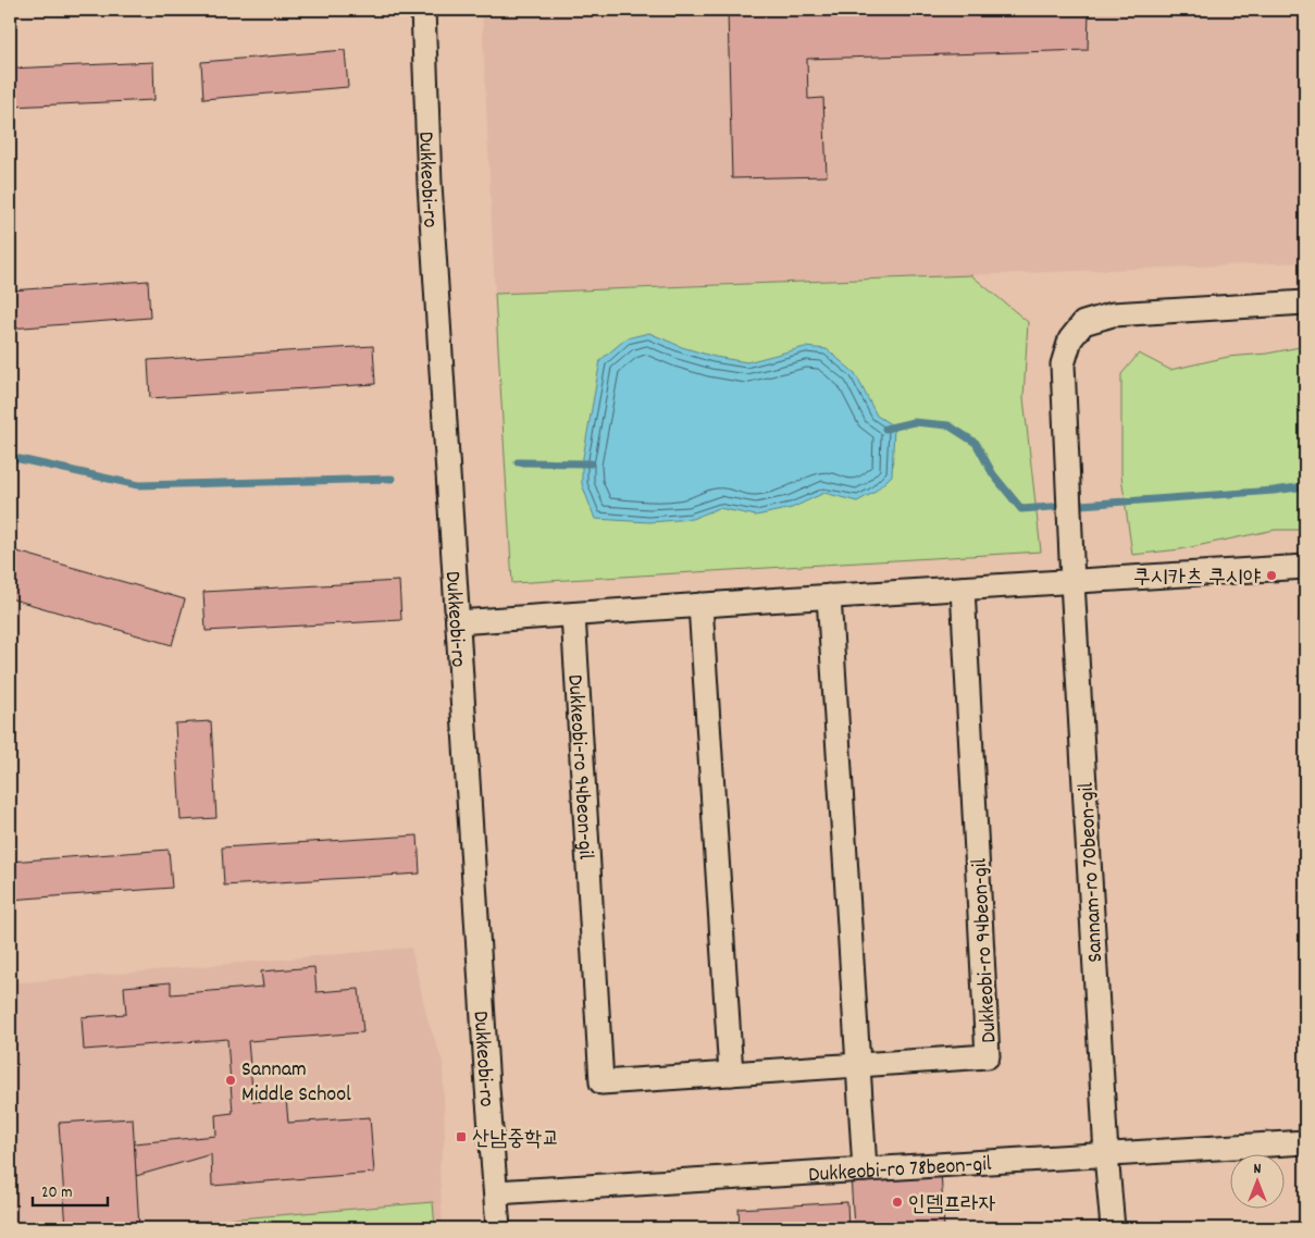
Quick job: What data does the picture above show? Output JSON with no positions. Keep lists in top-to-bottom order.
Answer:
{
  "streets": {
    "street": [
      "Dukkeobi-ro",
      "Dukkeobi-ro 94beon-gil",
      "Sannam-ro 70beon-gil",
      "Dukkeobi-ro 78beon-gil"
    ]
  },
  "crossings": [
    ["Dukkeobi-ro", "Dukkeobi-ro 78beon-gil"],
    ["Sannam-ro 70beon-gil", "Dukkeobi-ro 78beon-gil"]
  ],
  "places": {
    "other": ["쿠시카츠 쿠시야", "Sannam Middle School", "인뎀프라자"],
    "transit": ["산남중학교"]
  },
  "scale_bar": "20 m",
  "north": "top"
}
